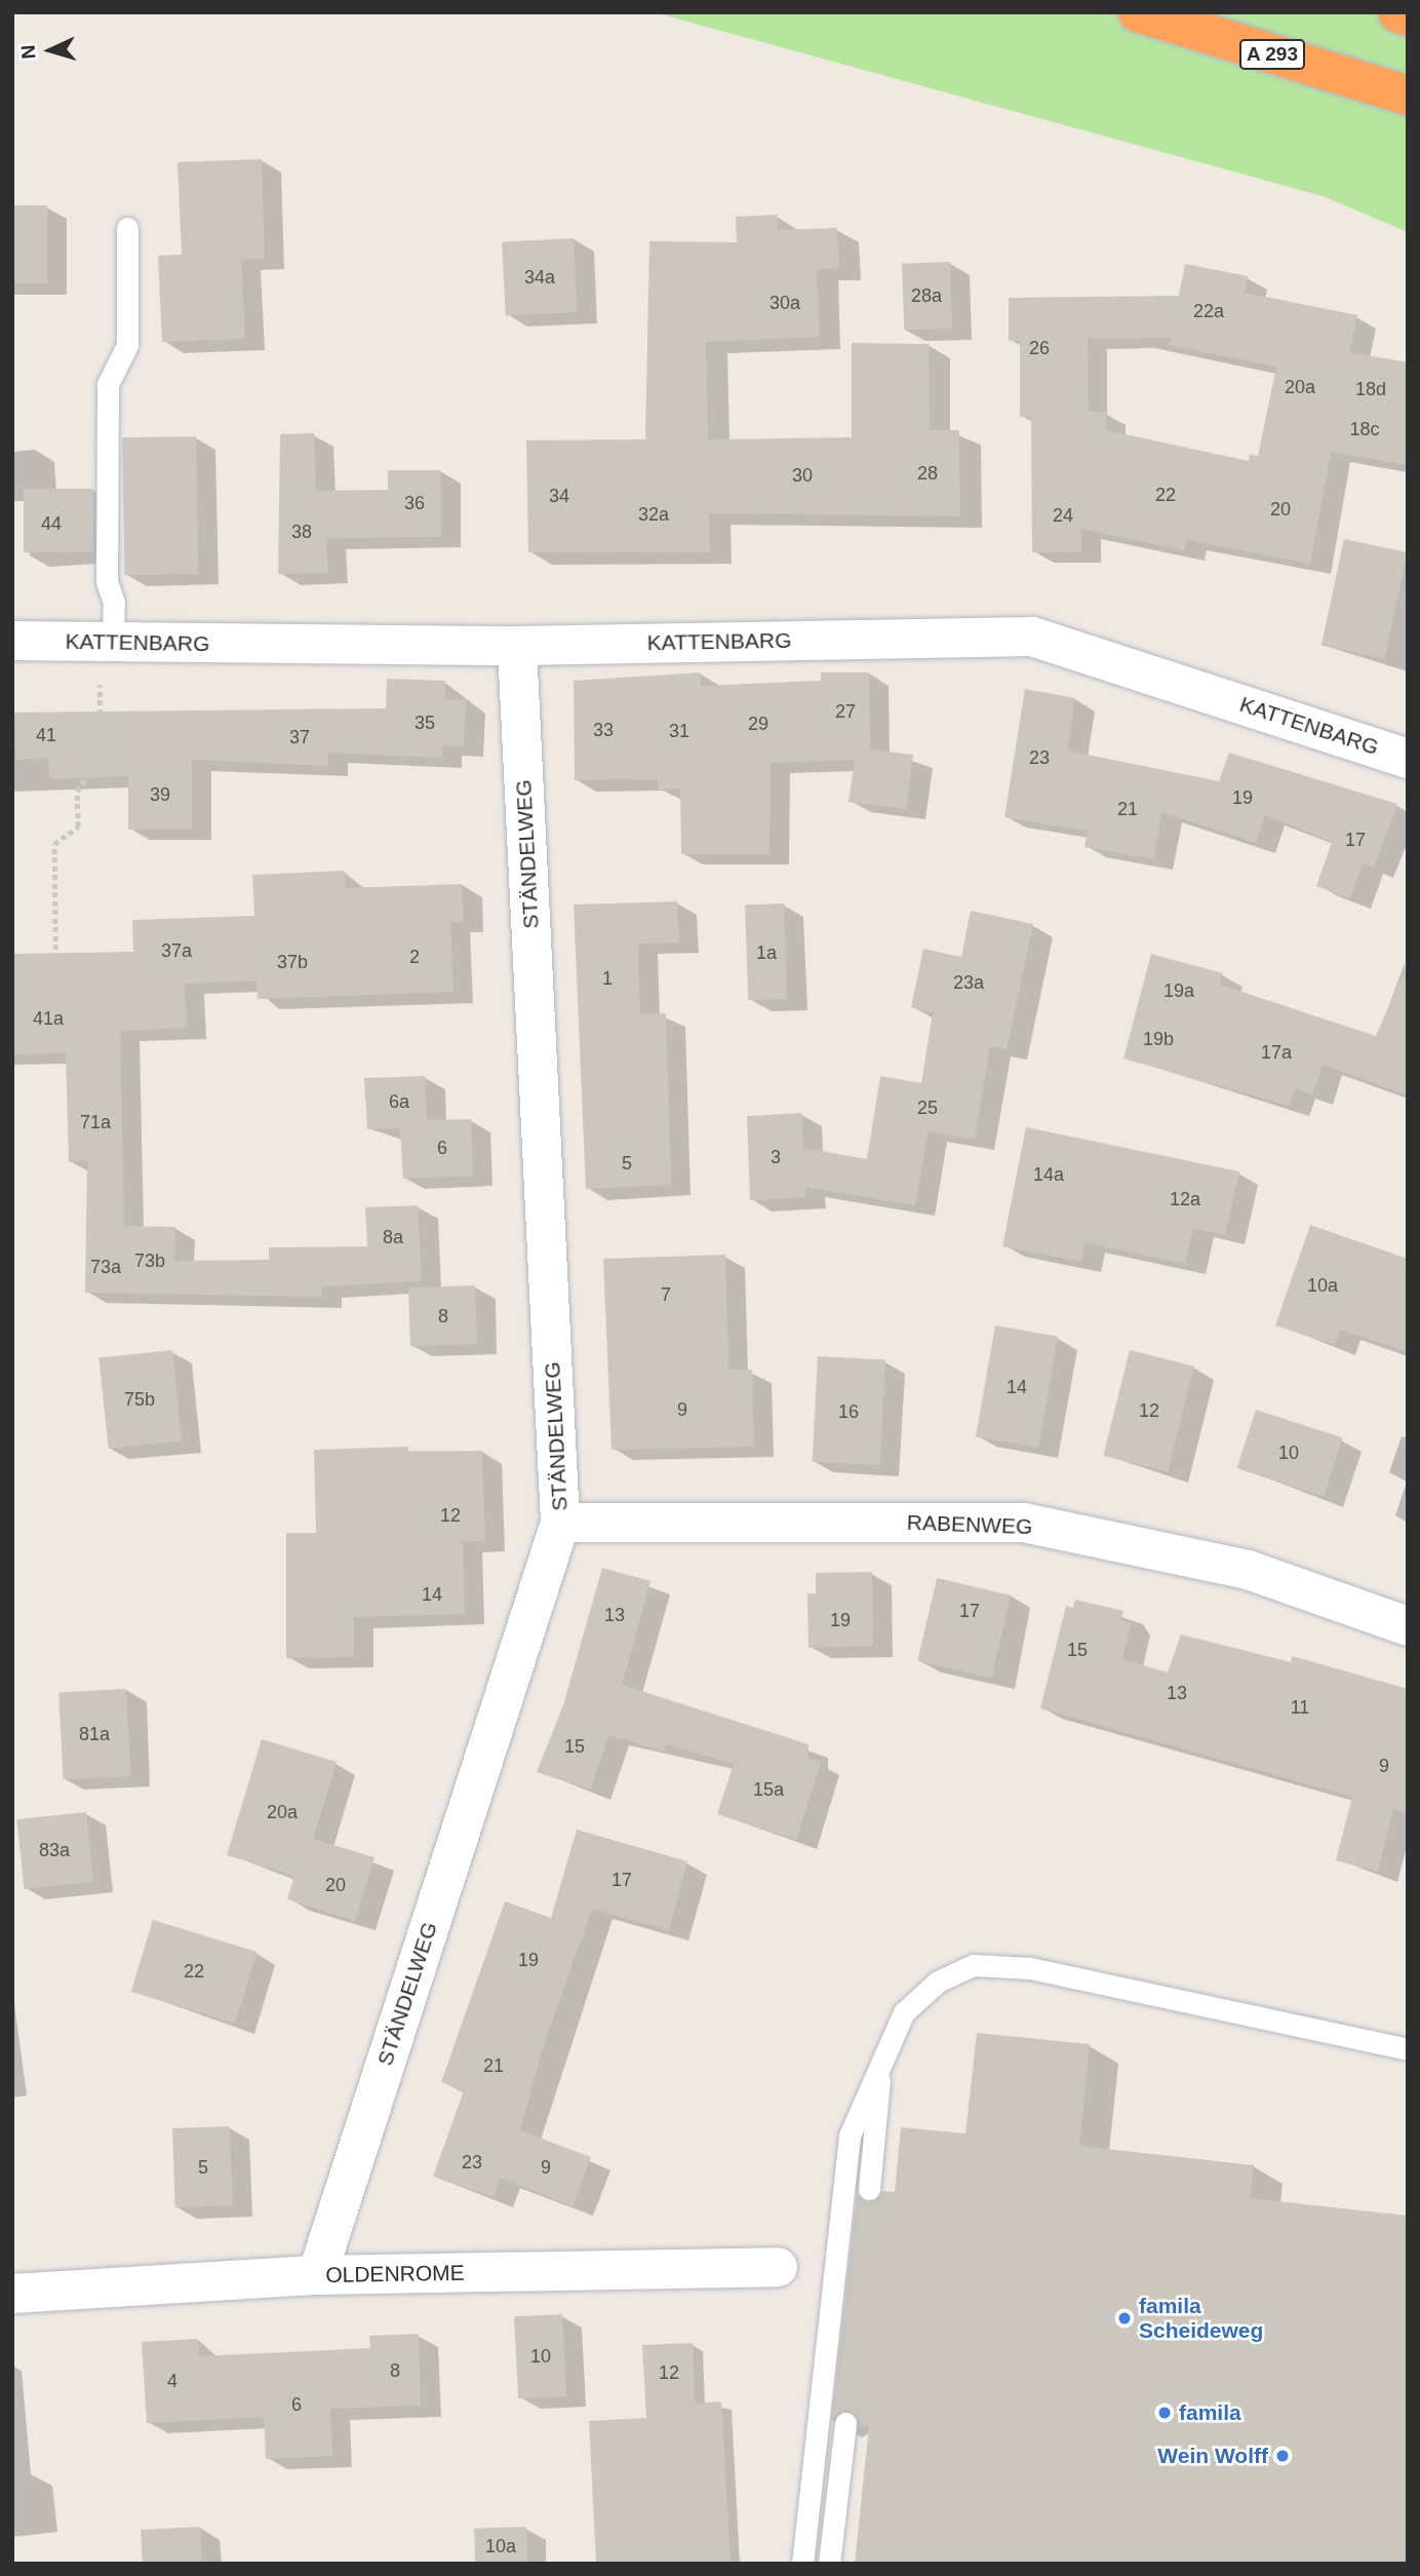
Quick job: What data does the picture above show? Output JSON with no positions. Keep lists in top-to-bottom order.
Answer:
{
  "streets": {
    "highway": ["A 293"],
    "street": [
      "KATTENBARG",
      "STÄNDELWEG",
      "RABENWEG",
      "OLDENROME"
    ]
  },
  "crossings": [
    ["KATTENBARG", "STÄNDELWEG"],
    ["STÄNDELWEG", "RABENWEG"],
    ["STÄNDELWEG", "OLDENROME"]
  ],
  "places": ["famila Scheideweg", "famila", "Wein Wolff"],
  "house_numbers": [
    "34a",
    "28a",
    "30a",
    "22a",
    "26",
    "20a",
    "18d",
    "18c",
    "28",
    "30",
    "22",
    "34",
    "36",
    "20",
    "32a",
    "24",
    "44",
    "38",
    "27",
    "35",
    "29",
    "33",
    "31",
    "41",
    "37",
    "23",
    "39",
    "19",
    "21",
    "17",
    "37a",
    "1a",
    "2",
    "37b",
    "1",
    "23a",
    "19a",
    "41a",
    "19b",
    "17a",
    "6a",
    "25",
    "71a",
    "6",
    "3",
    "5",
    "14a",
    "12a",
    "8a",
    "73b",
    "73a",
    "10a",
    "7",
    "8",
    "14",
    "75b",
    "9",
    "12",
    "16",
    "10",
    "12",
    "14",
    "17",
    "13",
    "19",
    "15",
    "13",
    "11",
    "81a",
    "15",
    "9",
    "15a",
    "20a",
    "83a",
    "17",
    "20",
    "19",
    "22",
    "21",
    "23",
    "5",
    "9",
    "10",
    "8",
    "12",
    "4",
    "6",
    "10a"
  ],
  "north": "left"
}
